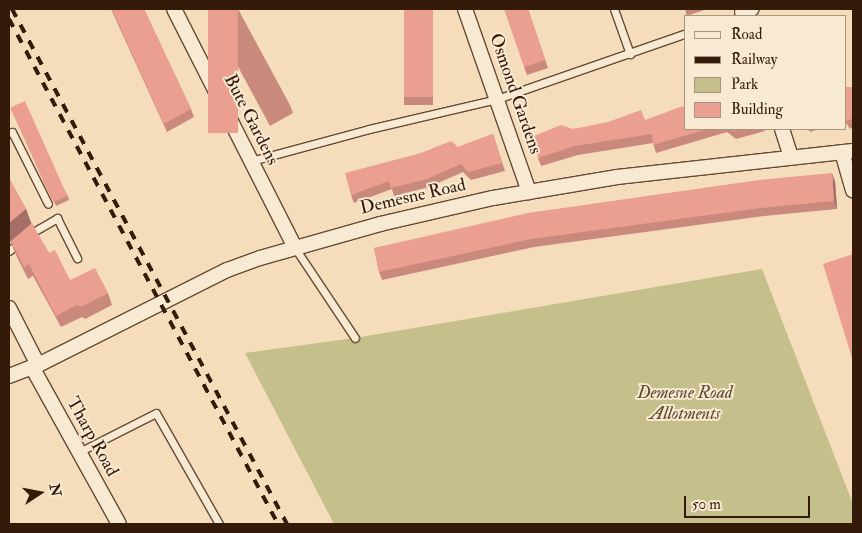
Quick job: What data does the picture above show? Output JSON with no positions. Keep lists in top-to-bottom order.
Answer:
{
  "streets": {
    "street": [
      "Osmond Gardens",
      "Bute Gardens",
      "Demesne Road",
      "Tharp Road"
    ]
  },
  "crossings": [
    ["Osmond Gardens", "Demesne Road"],
    ["Bute Gardens", "Demesne Road"],
    ["Demesne Road", "Tharp Road"]
  ],
  "parks": ["Demesne Road Allotments"],
  "legend": [
    "Road",
    "Railway",
    "Park",
    "Building"
  ],
  "scale_bar": "50 m",
  "north": "right"
}
